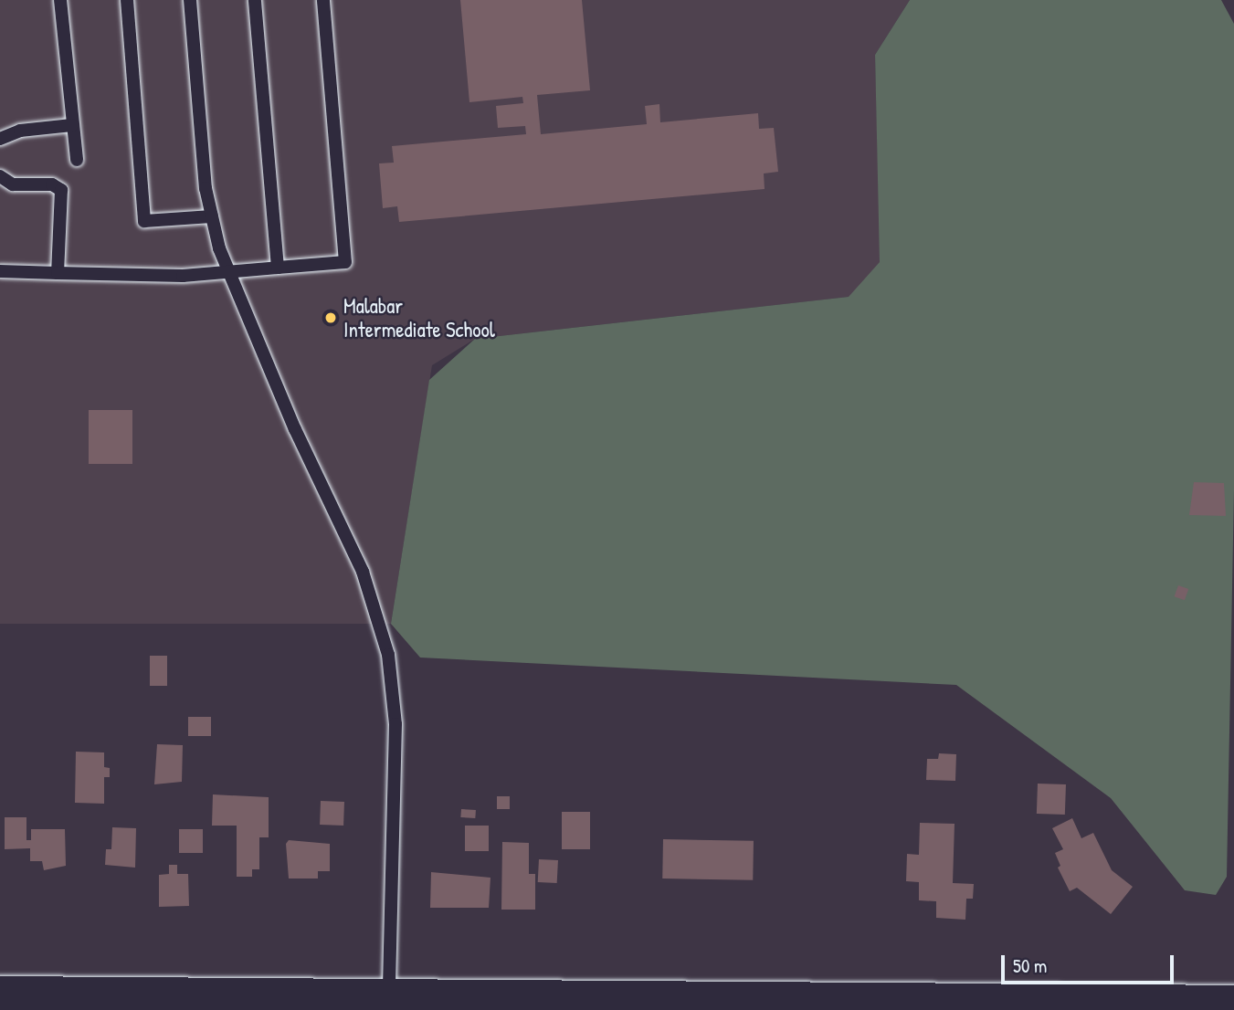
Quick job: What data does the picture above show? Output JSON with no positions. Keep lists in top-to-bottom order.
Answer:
{
  "places": ["Malabar Intermediate School"],
  "scale_bar": "50 m"
}
